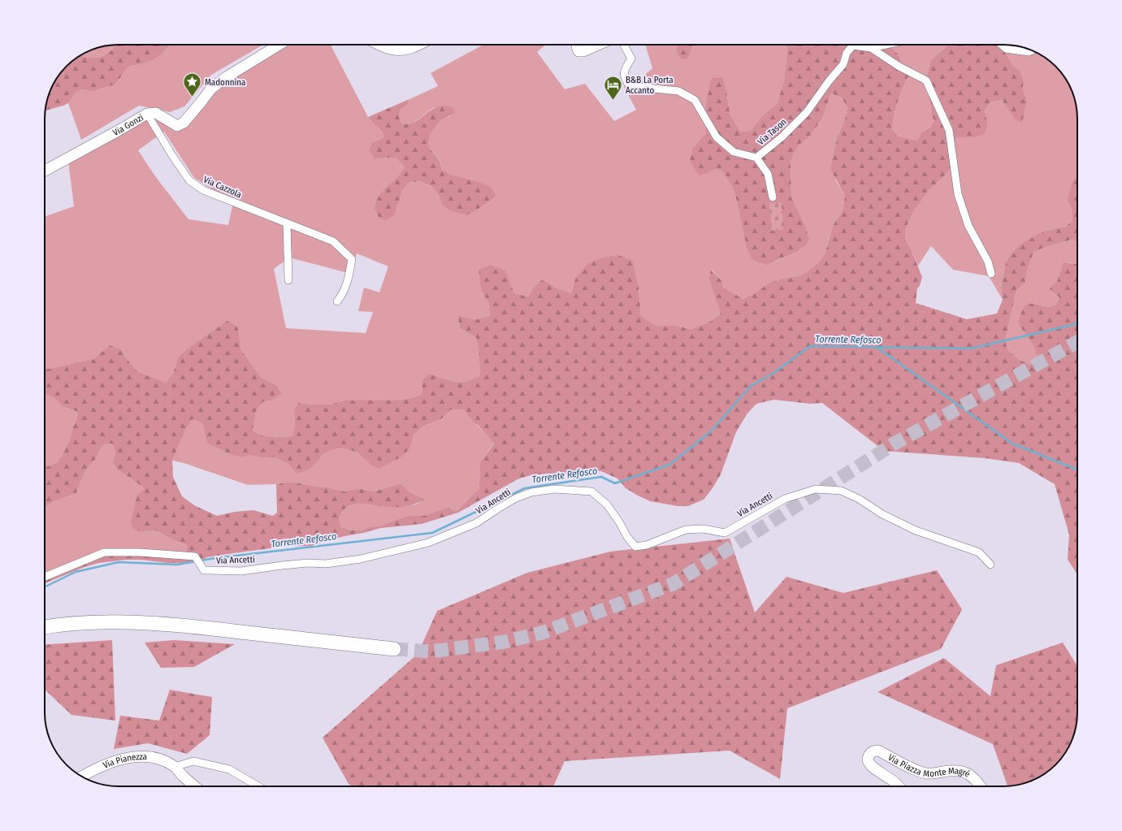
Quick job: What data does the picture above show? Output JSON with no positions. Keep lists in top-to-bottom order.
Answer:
{
  "streets": {
    "street": [
      "Via Gonzi",
      "Via Tason",
      "Via Cazzola",
      "Via Ancetti",
      "Via Pianezza",
      "Via Piazza Monte Magrè"
    ]
  },
  "crossings": [
    ["Via Gonzi", "Via Cazzola"]
  ],
  "water": ["Torrente Refosco"],
  "places": {
    "place": ["Madonnina"],
    "hotel": ["B&B La Porta Accanto"]
  }
}
